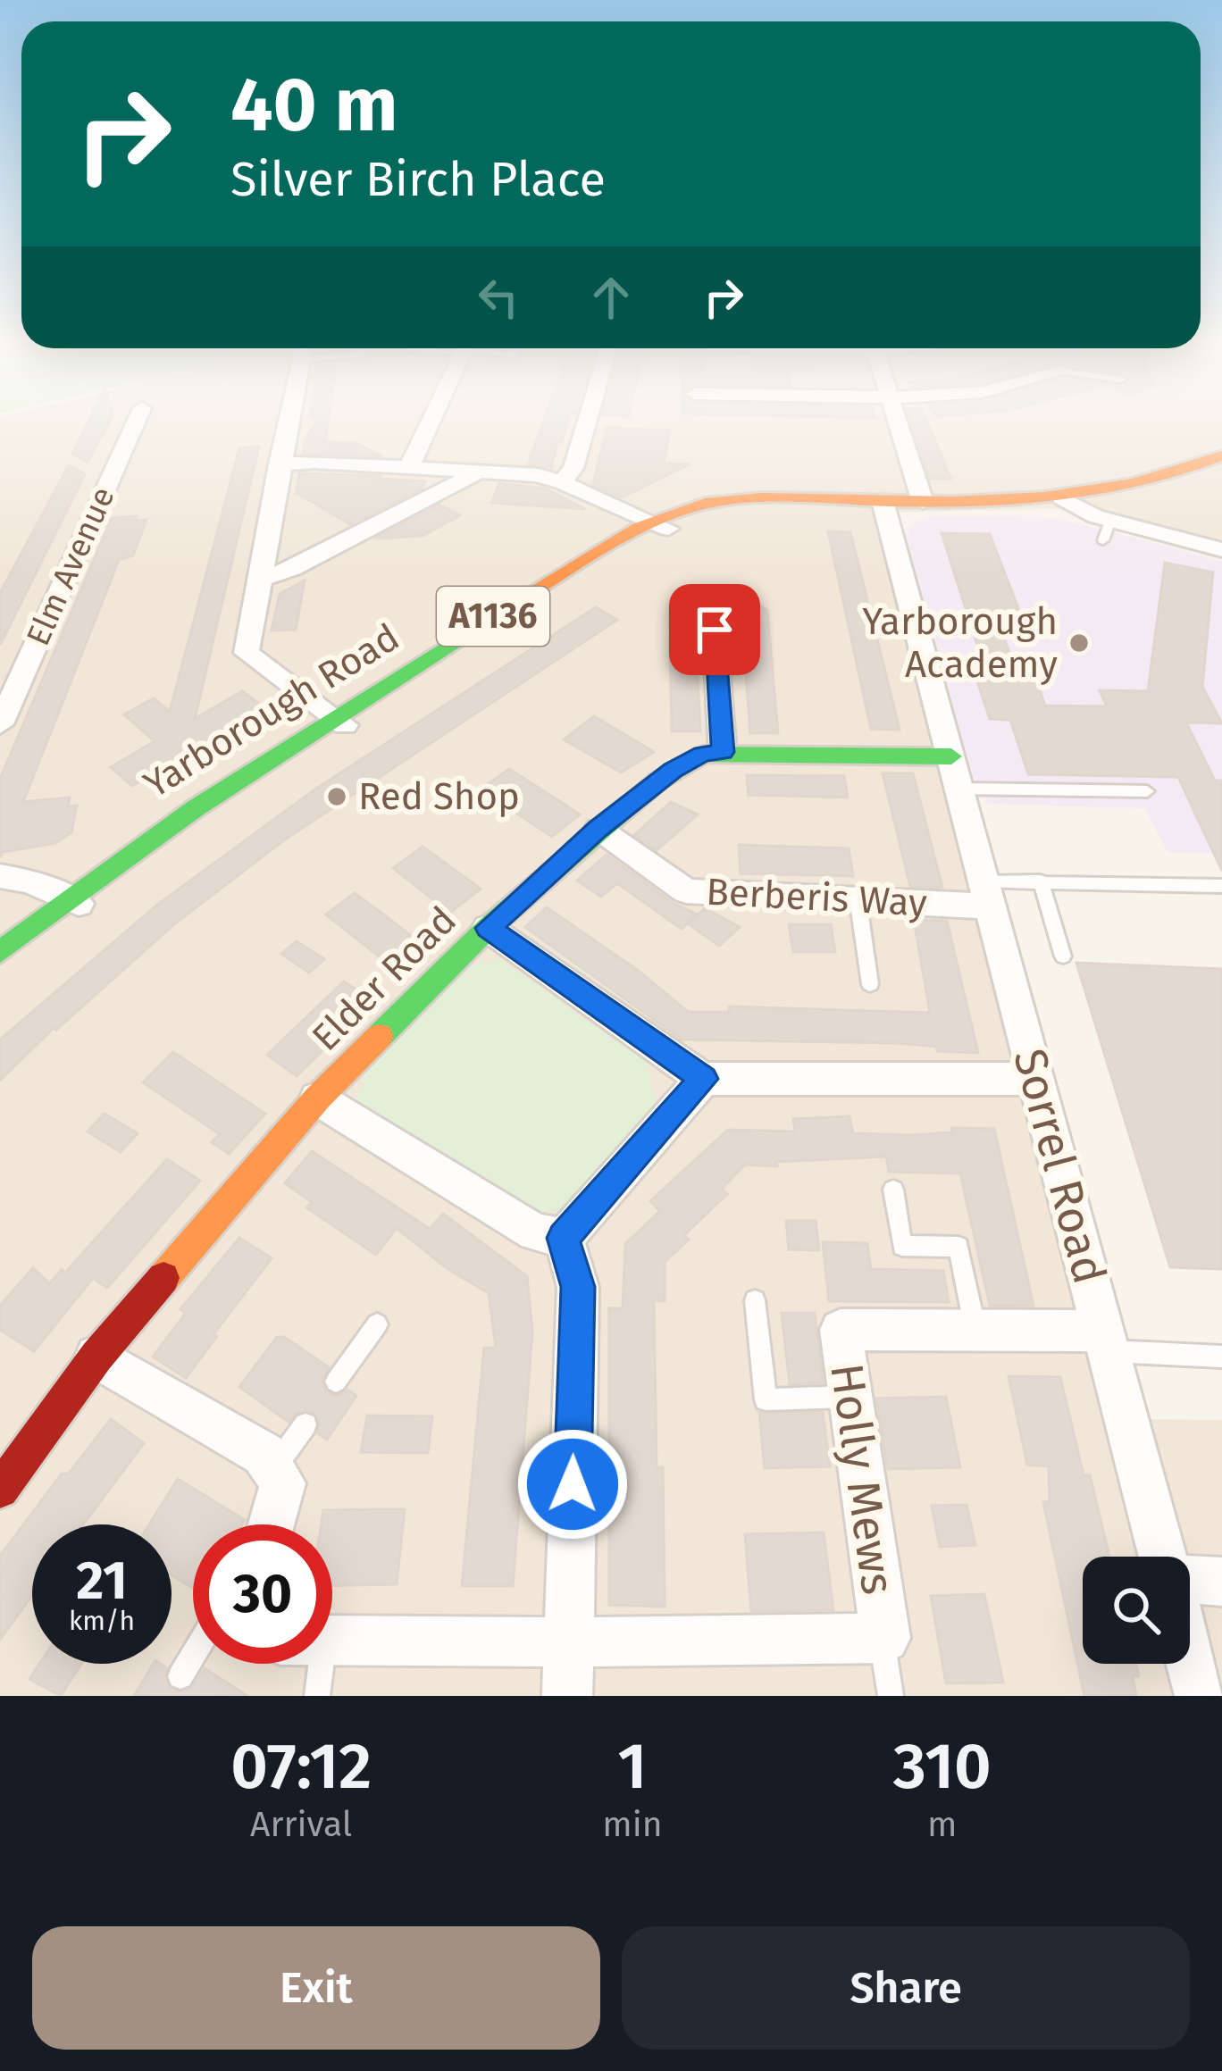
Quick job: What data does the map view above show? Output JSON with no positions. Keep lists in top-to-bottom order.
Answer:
{
  "streets": {
    "main road": ["A1136", "Yarborough Road", "Elder Road"],
    "street": [
      "Elm Avenue",
      "Berberis Way",
      "Sorrel Road",
      "Holly Mews"
    ]
  },
  "crossings": [
    ["Yarborough Road", "Sorrel Road"],
    ["Berberis Way", "Elder Road"],
    ["Berberis Way", "Sorrel Road"],
    ["Elder Road", "Sorrel Road"],
    ["Sorrel Road", "Holly Mews"]
  ],
  "places": ["Yarborough Academy", "Red Shop"],
  "page": {
    "turn": ["40 m", "Silver Birch Place"],
    "speed": "21 km/h",
    "limit": "30",
    "eta": [
      "07:12",
      "Arrival",
      "1",
      "min",
      "310",
      "m"
    ],
    "buttons": ["Exit", "Share"]
  }
}
